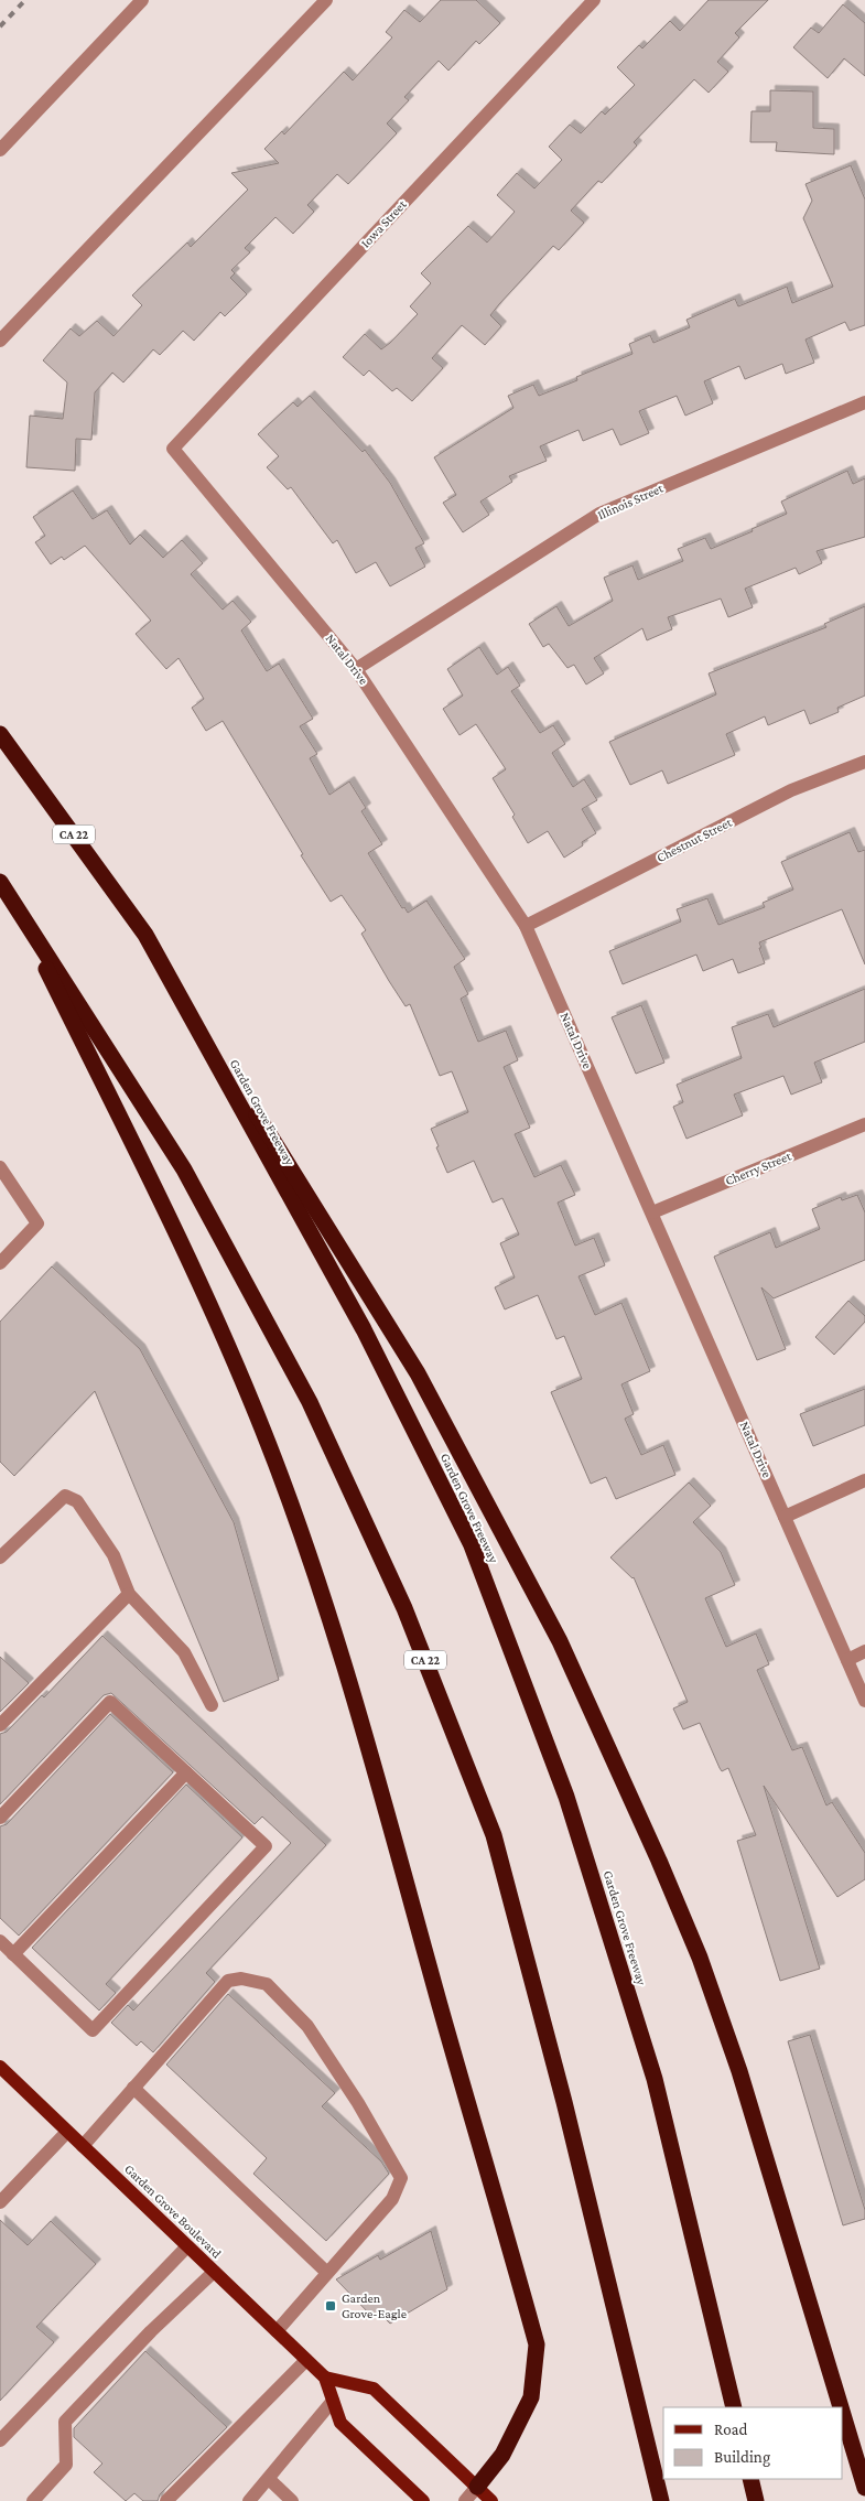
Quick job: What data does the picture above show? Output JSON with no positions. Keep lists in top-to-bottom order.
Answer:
{
  "streets": {
    "highway": ["CA 22", "Garden Grove Freeway"],
    "main road": ["Garden Grove Boulevard"],
    "street": [
      "Iowa Street",
      "Illinois Street",
      "Natal Drive",
      "Chestnut Street",
      "Cherry Street"
    ]
  },
  "crossings": [
    ["Iowa Street", "Natal Drive"],
    ["Illinois Street", "Natal Drive"],
    ["Natal Drive", "Chestnut Street"],
    ["Natal Drive", "Cherry Street"]
  ],
  "places": {
    "transit": ["Garden Grove-Eagle"]
  },
  "legend": ["Road", "Building"]
}
